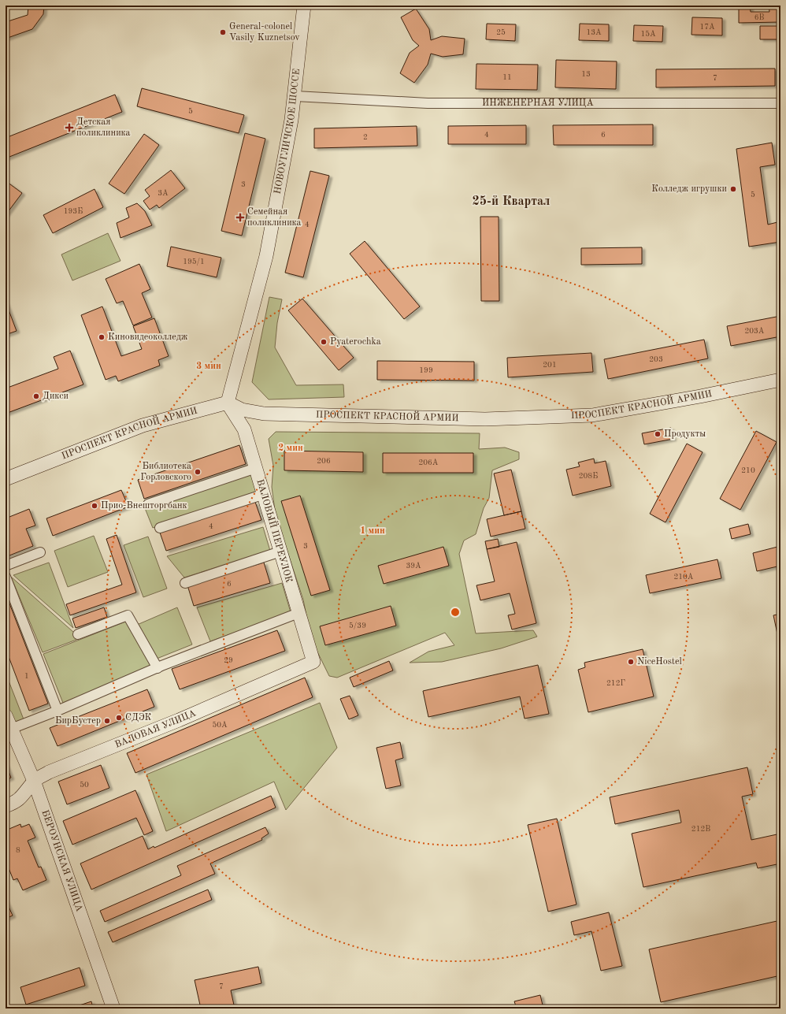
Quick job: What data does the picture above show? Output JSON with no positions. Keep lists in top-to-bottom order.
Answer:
{
  "streets": {
    "main road": [
      "НОВОУГЛИЧСКОЕ ШОССЕ",
      "ПРОСПЕКТ КРАСНОЙ АРМИИ",
      "ВАЛОВЫЙ ПЕРЕУЛОК",
      "ВАЛОВАЯ УЛИЦА",
      "БЕРОУНСКАЯ УЛИЦА"
    ],
    "street": ["ИНЖЕНЕРНАЯ УЛИЦА"]
  },
  "crossings": [
    ["ИНЖЕНЕРНАЯ УЛИЦА", "НОВОУГЛИЧСКОЕ ШОССЕ"],
    ["НОВОУГЛИЧСКОЕ ШОССЕ", "ПРОСПЕКТ КРАСНОЙ АРМИИ"],
    ["НОВОУГЛИЧСКОЕ ШОССЕ", "ВАЛОВЫЙ ПЕРЕУЛОК"],
    ["ПРОСПЕКТ КРАСНОЙ АРМИИ", "ВАЛОВЫЙ ПЕРЕУЛОК"],
    ["ВАЛОВЫЙ ПЕРЕУЛОК", "ВАЛОВАЯ УЛИЦА"],
    ["ВАЛОВАЯ УЛИЦА", "БЕРОУНСКАЯ УЛИЦА"]
  ],
  "districts": ["25-й Квартал"],
  "places": {
    "other": [
      "General-colonel Vasily Kuznetsov",
      "Колледж игрушки",
      "Киновидеоколледж",
      "Pyaterochka",
      "Дикси",
      "Продукты",
      "Библиотека Горловского",
      "Прио-Внешторгбанк",
      "NiceHostel",
      "СДЭК",
      "БирБустер"
    ],
    "health": ["Детская поликлиника", "Семейная поликлиника"]
  },
  "house_numbers": [
    "6В",
    "17А",
    "25",
    "13А",
    "15А",
    "13",
    "11",
    "7",
    "5",
    "4",
    "6",
    "2",
    "3",
    "3А",
    "5",
    "193Б",
    "4",
    "195/1",
    "203А",
    "203",
    "201",
    "199",
    "206",
    "206А",
    "210",
    "208Б",
    "4",
    "3",
    "39А",
    "210А",
    "6",
    "5/39",
    "29",
    "1",
    "212Г",
    "50А",
    "50",
    "212В",
    "8",
    "7"
  ],
  "rings": ["3 мин", "2 мин", "1 мин"]
}
